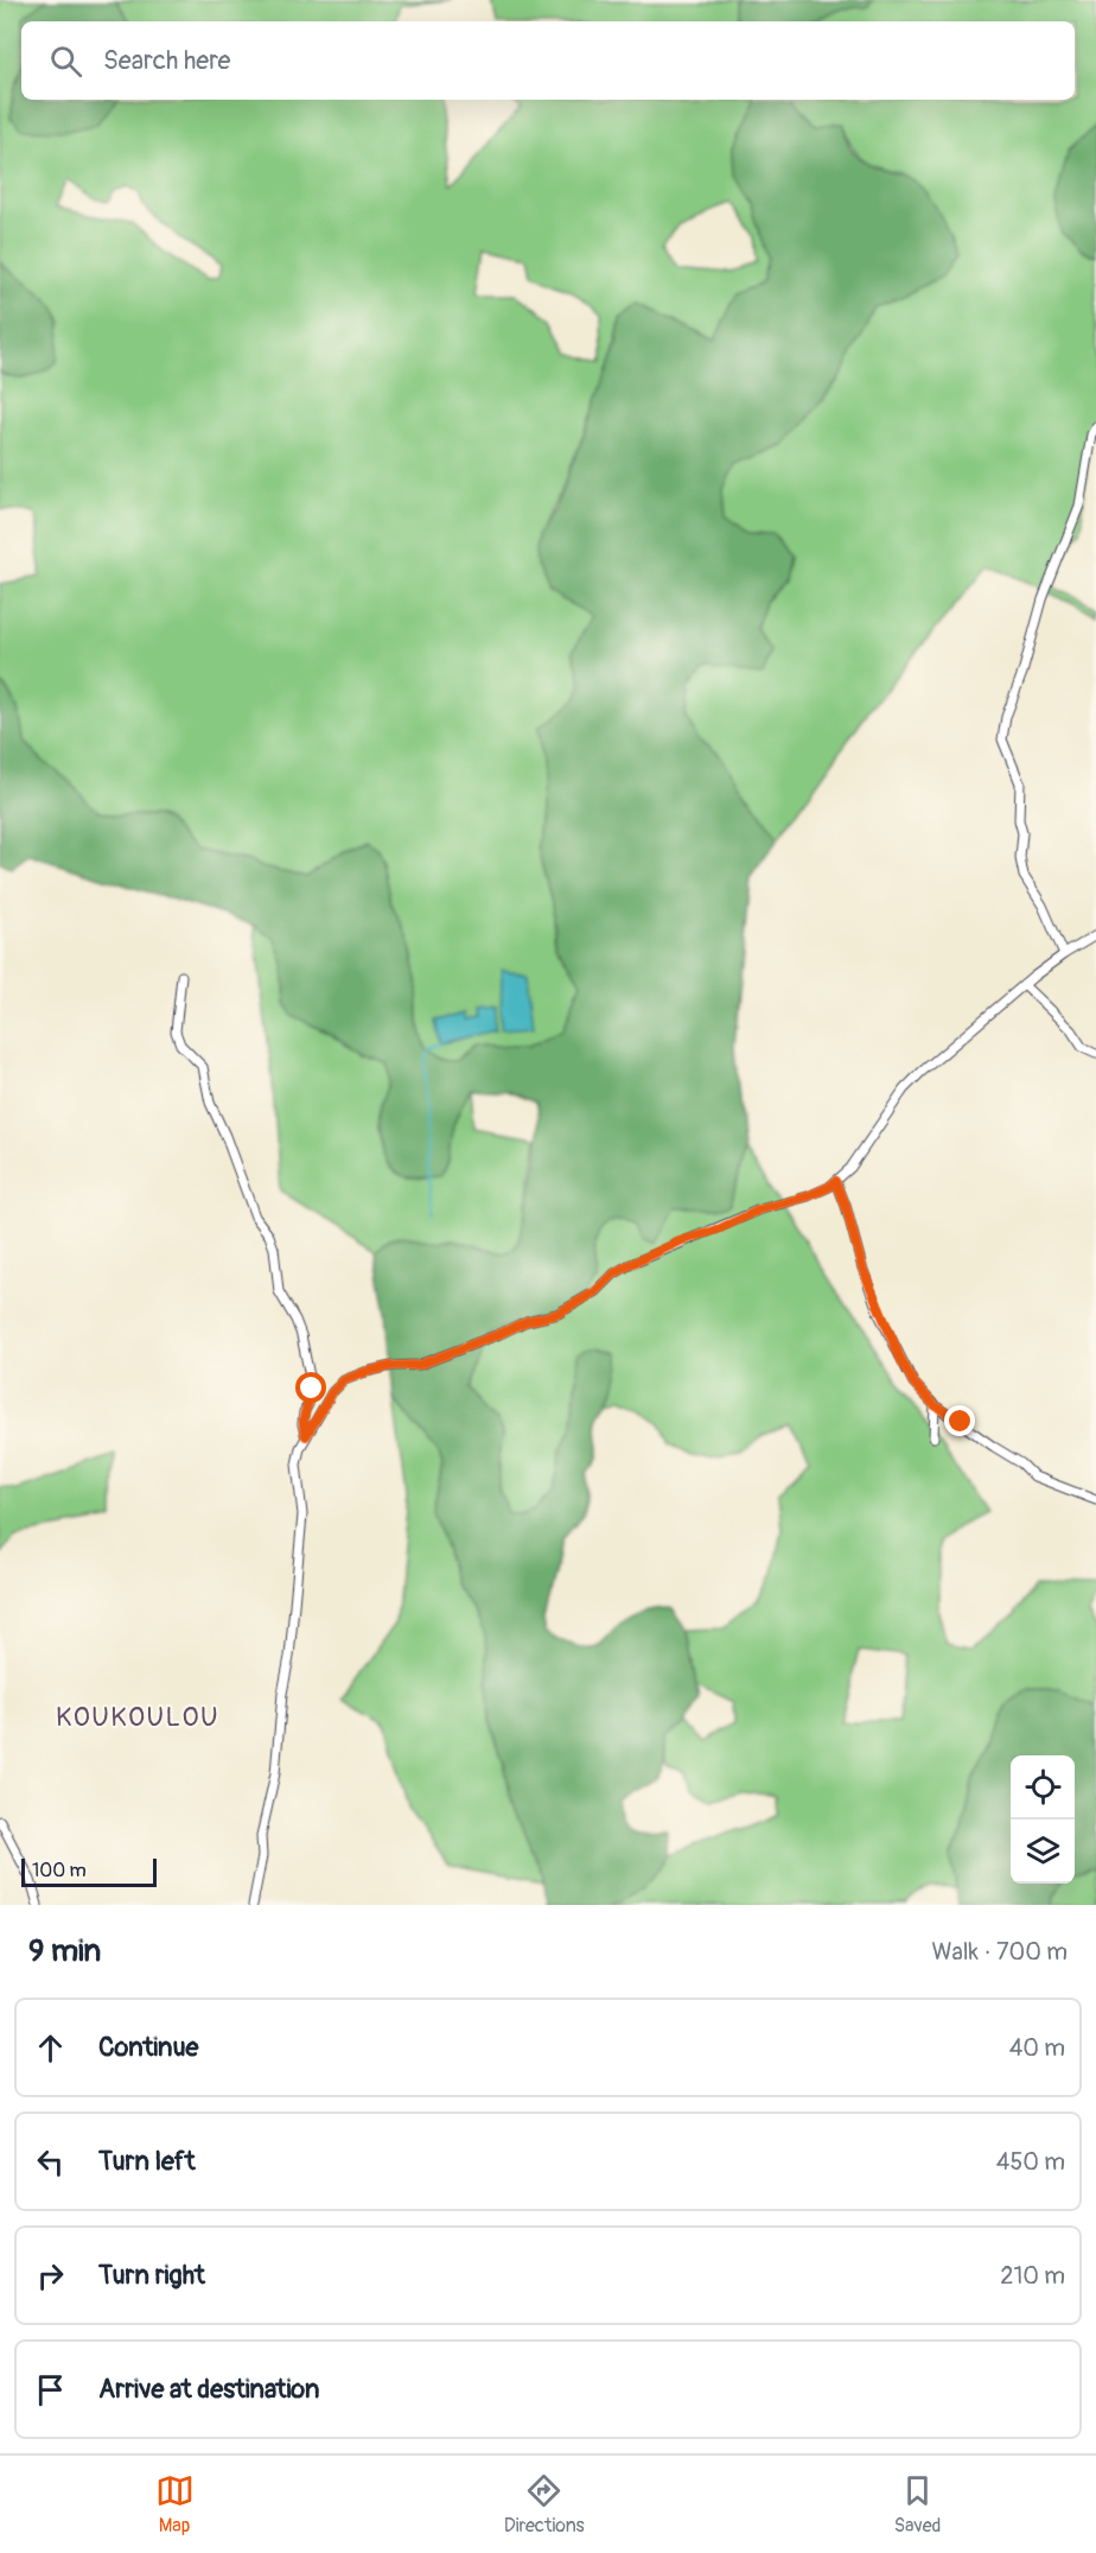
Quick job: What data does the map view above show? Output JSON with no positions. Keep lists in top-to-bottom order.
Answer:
{
  "districts": ["KOUKOULOU"],
  "scale_bar": "100 m",
  "page": {
    "search": "Search here",
    "scale": "100 m",
    "heading": ["9 min", "Walk · 700 m"],
    "list": [
      ["Continue", "40 m"],
      ["Turn left", "450 m"],
      ["Turn right", "210 m"],
      "Arrive at destination"
    ],
    "nav": ["Map", "Directions", "Saved"]
  }
}
